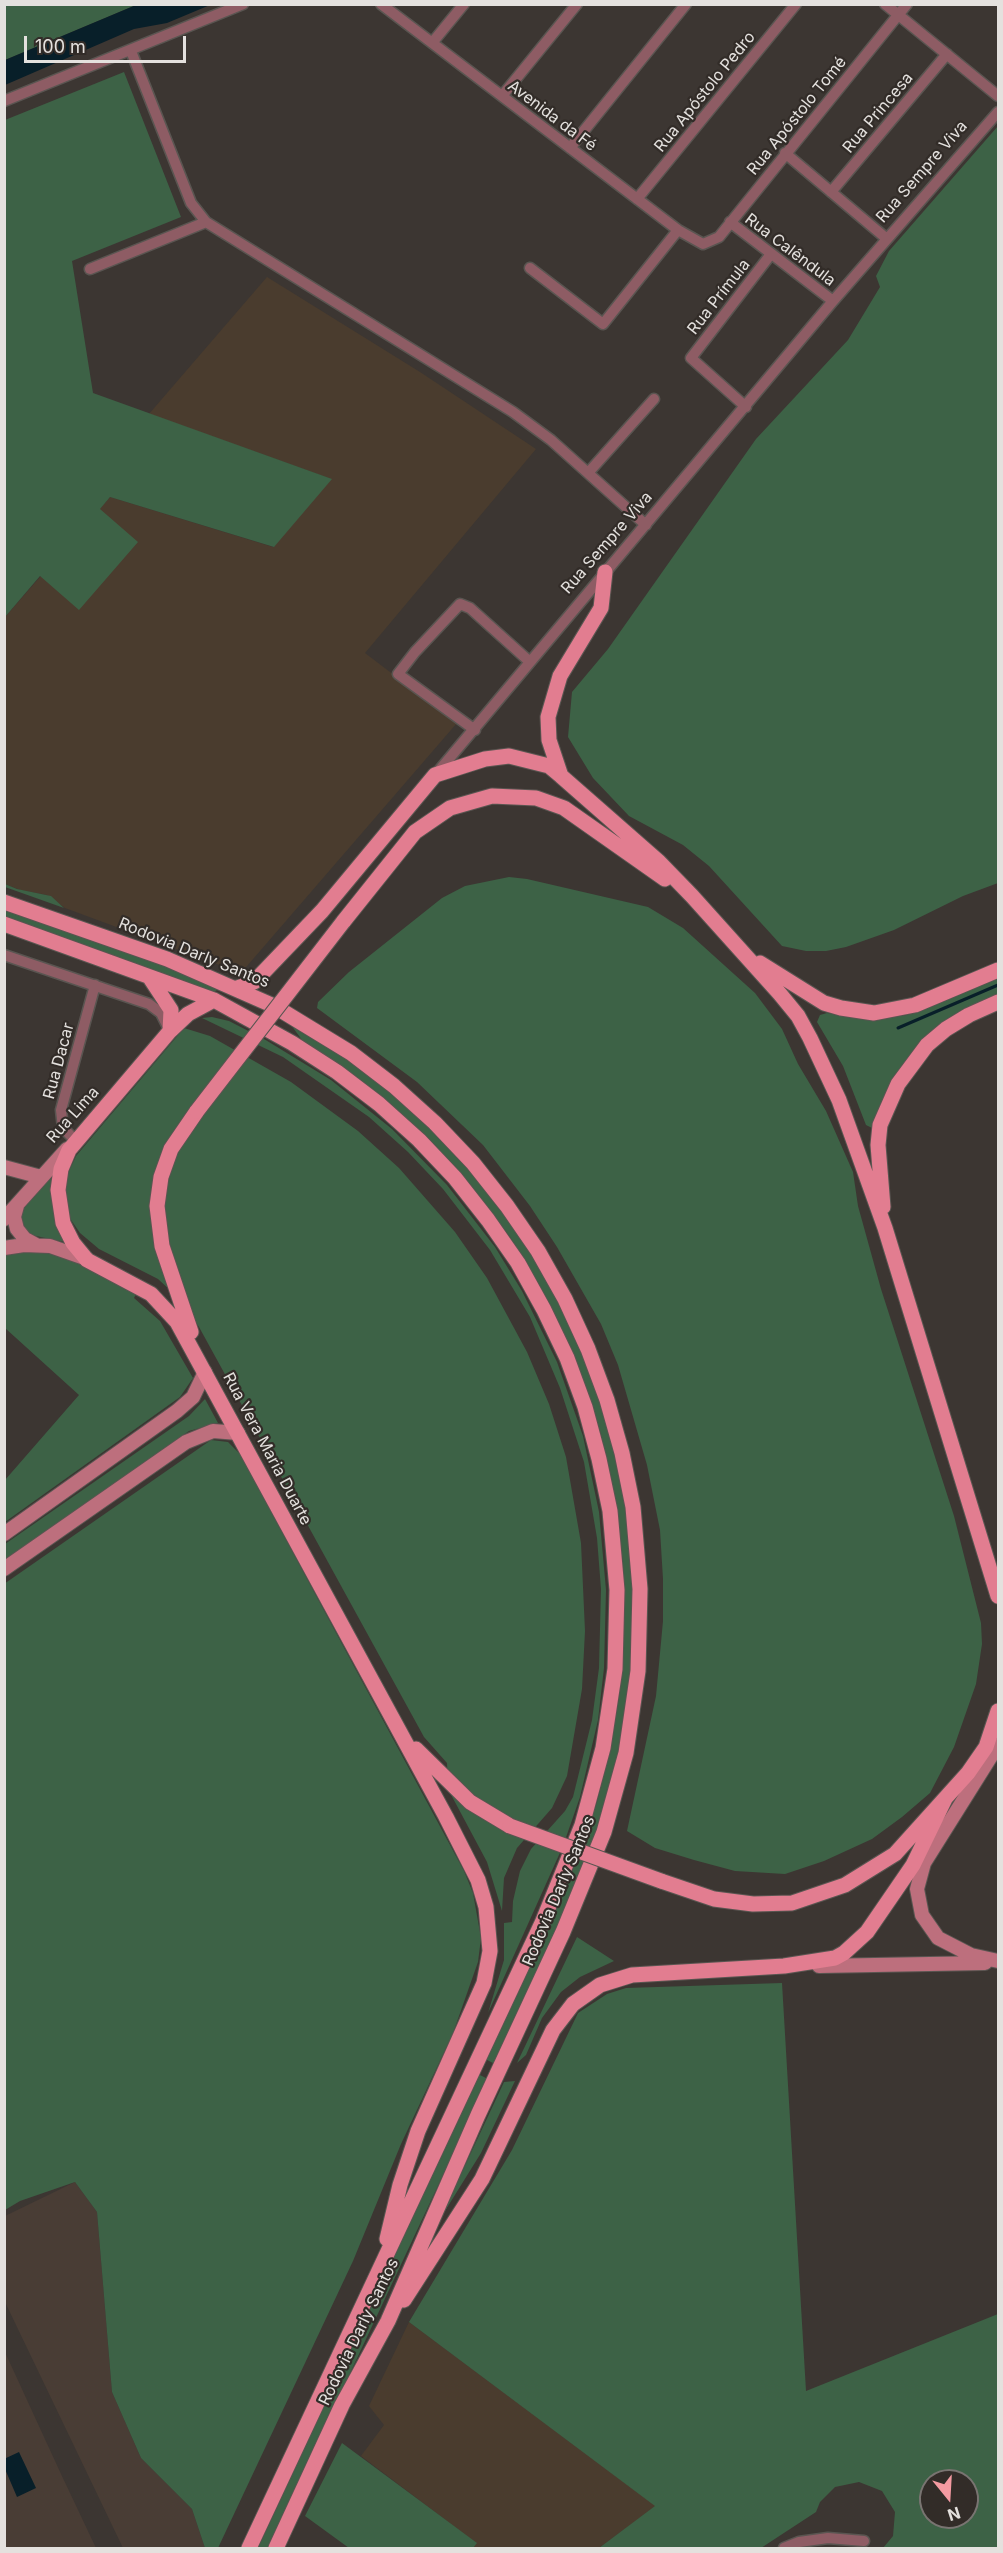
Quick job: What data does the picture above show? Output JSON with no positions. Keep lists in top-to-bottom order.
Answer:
{
  "streets": {
    "main road": [
      "Rua Sempre Viva",
      "Rodovia Darly Santos",
      "Rua Lima",
      "Rua Vera Maria Duarte"
    ],
    "street": [
      "Rua Apóstolo Pedro",
      "Rua Princesa",
      "Avenida da Fé",
      "Rua Apóstolo Tomé",
      "Rua Calêndula",
      "Rua Prímula",
      "Rua Dacar"
    ]
  },
  "crossings": [
    ["Rua Apóstolo Pedro", "Avenida da Fé"],
    ["Avenida da Fé", "Rua Apóstolo Tomé"],
    ["Rua Apóstolo Tomé", "Rua Calêndula"],
    ["Rua Sempre Viva", "Rua Calêndula"],
    ["Rua Sempre Viva", "Rua Prímula"],
    ["Rua Sempre Viva", "Rodovia Darly Santos"],
    ["Rua Calêndula", "Rua Prímula"],
    ["Rodovia Darly Santos", "Rua Lima"],
    ["Rua Dacar", "Rua Lima"],
    ["Rua Dacar", "Rua Vera Maria Duarte"],
    ["Rua Lima", "Rua Vera Maria Duarte"]
  ],
  "scale_bar": "100 m",
  "north": "bottom"
}
